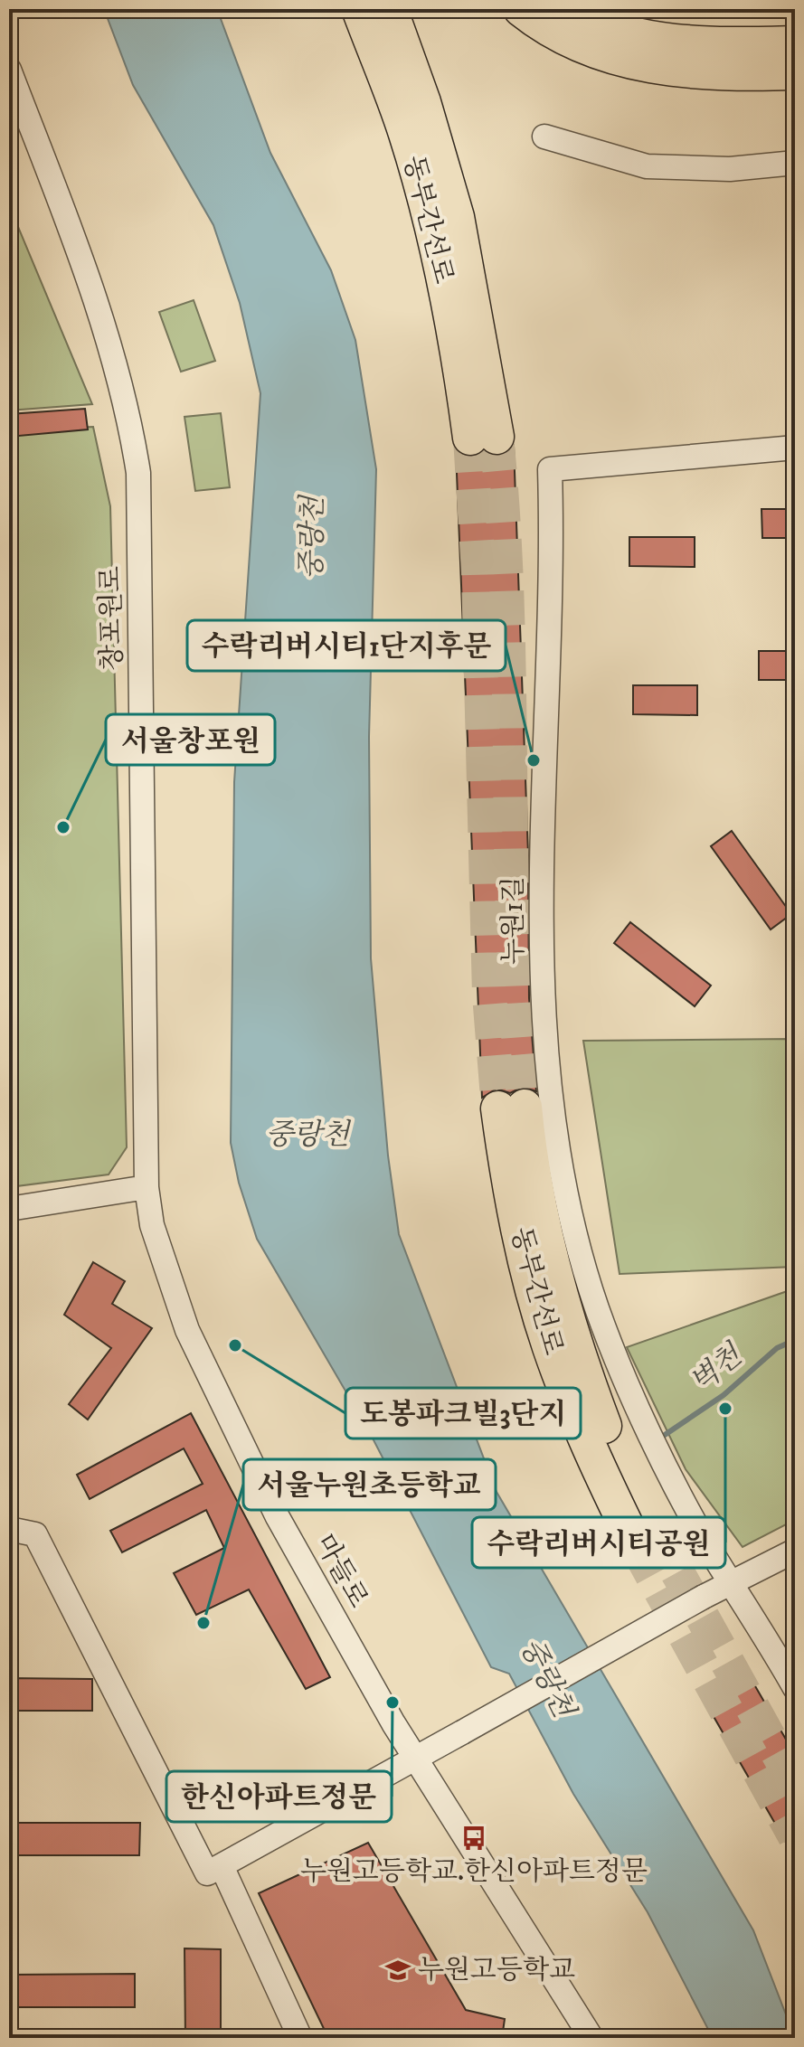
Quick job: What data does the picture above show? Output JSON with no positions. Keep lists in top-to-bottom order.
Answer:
{
  "streets": {
    "highway": ["동부간선로"],
    "street": ["창포원로", "누원1길", "마들로"]
  },
  "crossings": [
    ["창포원로", "마들로"]
  ],
  "water": ["중랑천", "벽천"],
  "places": {
    "other": [
      "수락리버시티1단지후문",
      "서울창포원",
      "도봉파크빌3단지",
      "수락리버시티공원",
      "서울누원초등학교",
      "한신아파트정문"
    ],
    "bus stop": ["누원고등학교.한신아파트정문"],
    "school or university": ["누원고등학교"]
  }
}
